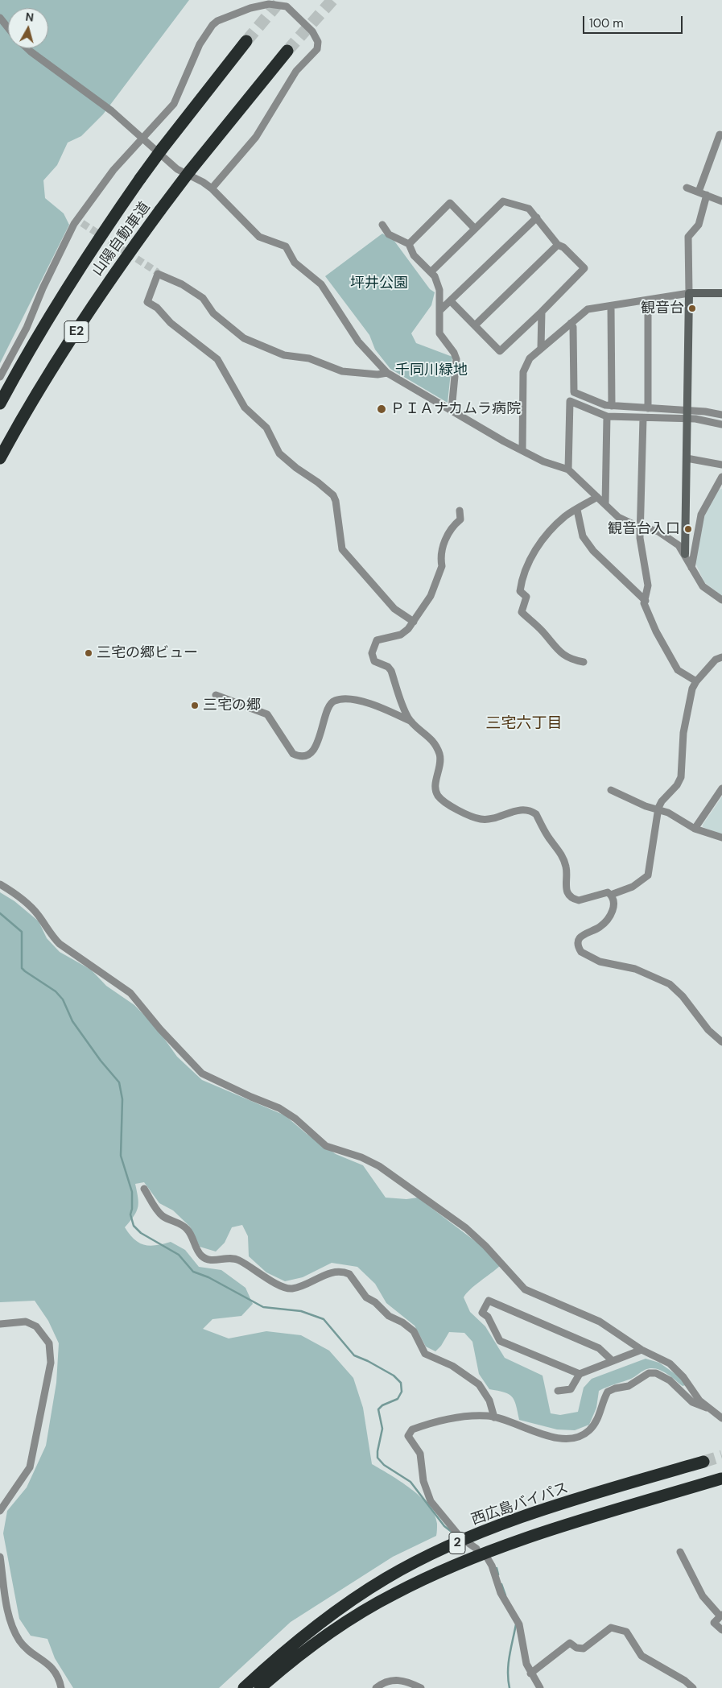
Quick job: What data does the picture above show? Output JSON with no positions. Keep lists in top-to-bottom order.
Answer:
{
  "streets": {
    "highway": [
      "山陽自動車道",
      "E2",
      "西広島バイパス",
      "2"
    ]
  },
  "districts": ["三宅六丁目"],
  "parks": ["坪井公園", "千同川緑地"],
  "places": [
    "観音台",
    "ＰＩＡナカムラ病院",
    "観音台入口",
    "三宅の郷ビュー",
    "三宅の郷"
  ],
  "scale_bar": "100 m",
  "north": "top"
}
